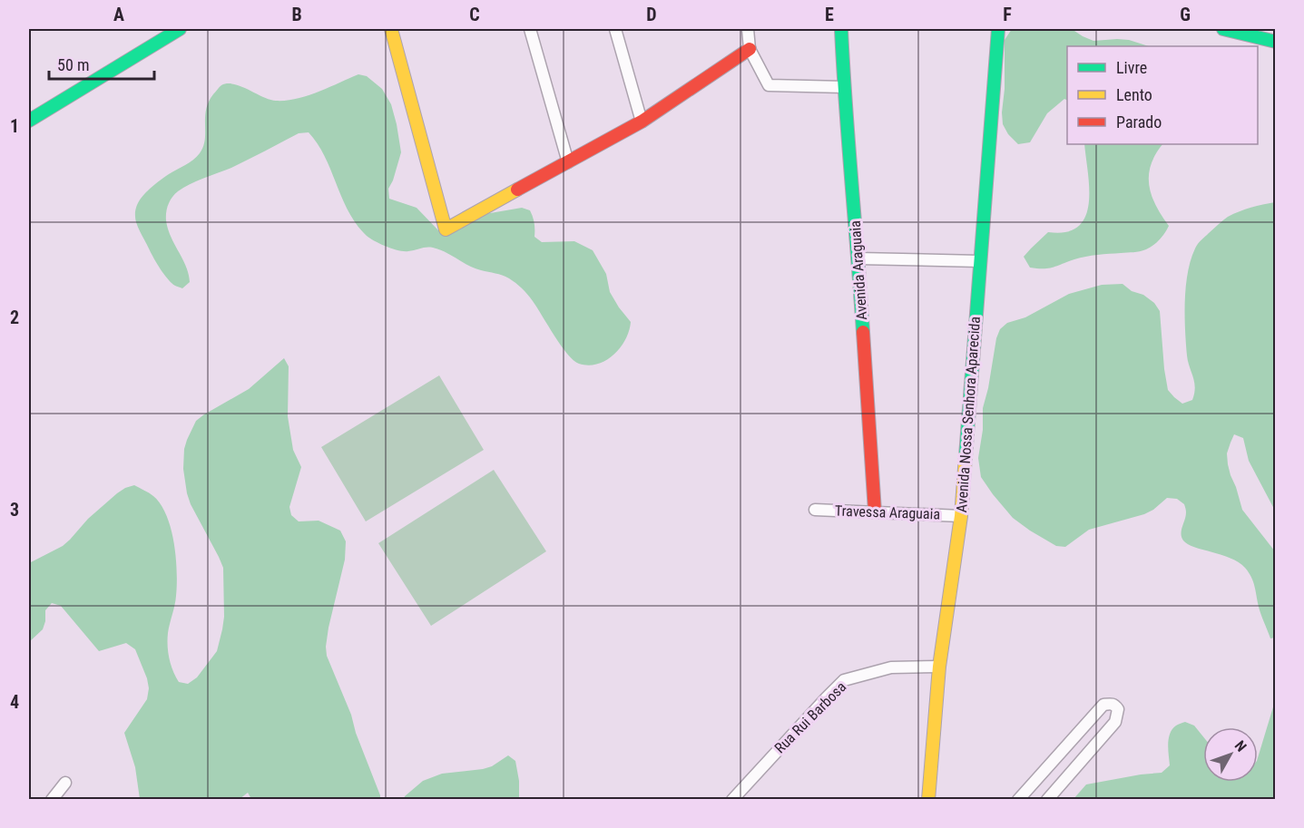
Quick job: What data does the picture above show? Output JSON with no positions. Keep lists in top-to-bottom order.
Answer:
{
  "streets": {
    "street": [
      "Avenida Araguaia",
      "Avenida Nossa Senhora Aparecida",
      "Travessa Araguaia",
      "Rua Rui Barbosa"
    ]
  },
  "crossings": [
    ["Avenida Araguaia", "Travessa Araguaia"],
    ["Avenida Nossa Senhora Aparecida", "Travessa Araguaia"],
    ["Avenida Nossa Senhora Aparecida", "Rua Rui Barbosa"]
  ],
  "legend": ["Livre", "Lento", "Parado"],
  "scale_bar": "50 m",
  "north": "top right",
  "grid": {
    "columns": [
      "A",
      "B",
      "C",
      "D",
      "E",
      "F",
      "G"
    ],
    "rows": [
      "1",
      "2",
      "3",
      "4"
    ]
  }
}
